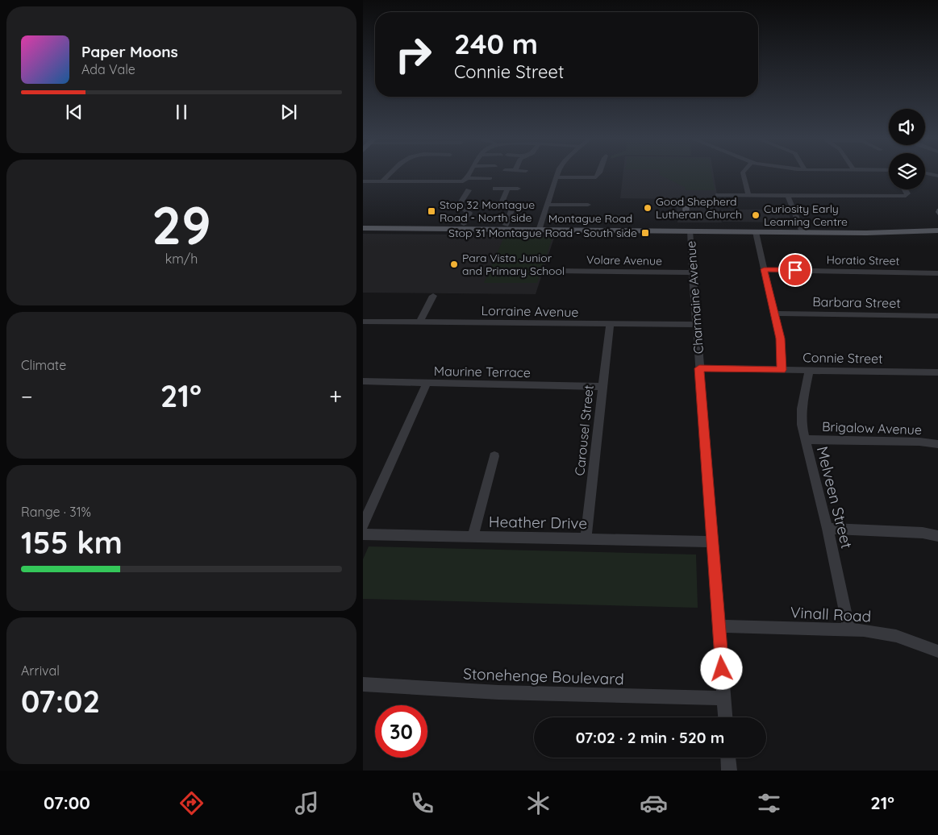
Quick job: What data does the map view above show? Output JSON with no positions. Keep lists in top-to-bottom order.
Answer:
{
  "streets": {
    "main road": ["Montague Road"],
    "street": [
      "Volare Avenue",
      "Horatio Street",
      "Charmaine Avenue",
      "Barbara Street",
      "Lorraine Avenue",
      "Connie Street",
      "Maurine Terrace",
      "Brigalow Avenue",
      "Carousel Street",
      "Melveen Street",
      "Heather Drive",
      "Vinall Road",
      "Stonehenge Boulevard"
    ]
  },
  "crossings": [
    ["Montague Road", "Charmaine Avenue"],
    ["Volare Avenue", "Charmaine Avenue"],
    ["Charmaine Avenue", "Lorraine Avenue"],
    ["Charmaine Avenue", "Connie Street"],
    ["Charmaine Avenue", "Heather Drive"],
    ["Charmaine Avenue", "Vinall Road"],
    ["Charmaine Avenue", "Stonehenge Boulevard"],
    ["Lorraine Avenue", "Carousel Street"],
    ["Connie Street", "Melveen Street"],
    ["Maurine Terrace", "Carousel Street"],
    ["Brigalow Avenue", "Melveen Street"],
    ["Carousel Street", "Heather Drive"],
    ["Melveen Street", "Vinall Road"]
  ],
  "places": {
    "other": ["Good Shepherd Lutheran Church", "Curiosity Early Learning Centre", "Para Vista Junior and Primary School"],
    "transit": ["Stop 32 Montague Road - North side", "Stop 31 Montague Road - South side"]
  },
  "page": {
    "turn": ["240 m", "Connie Street"],
    "song": ["Paper Moons", "Ada Vale"],
    "tile": [
      ["29", "km/h"],
      "Climate",
      ["Range · 31%", "155 km"],
      ["Arrival", "07:02"]
    ],
    "heat": ["−", "21°", "+"],
    "limit": "30",
    "trip": "07:02 · 2 min · 520 m",
    "tabs": ["07:00", "21°"]
  }
}
